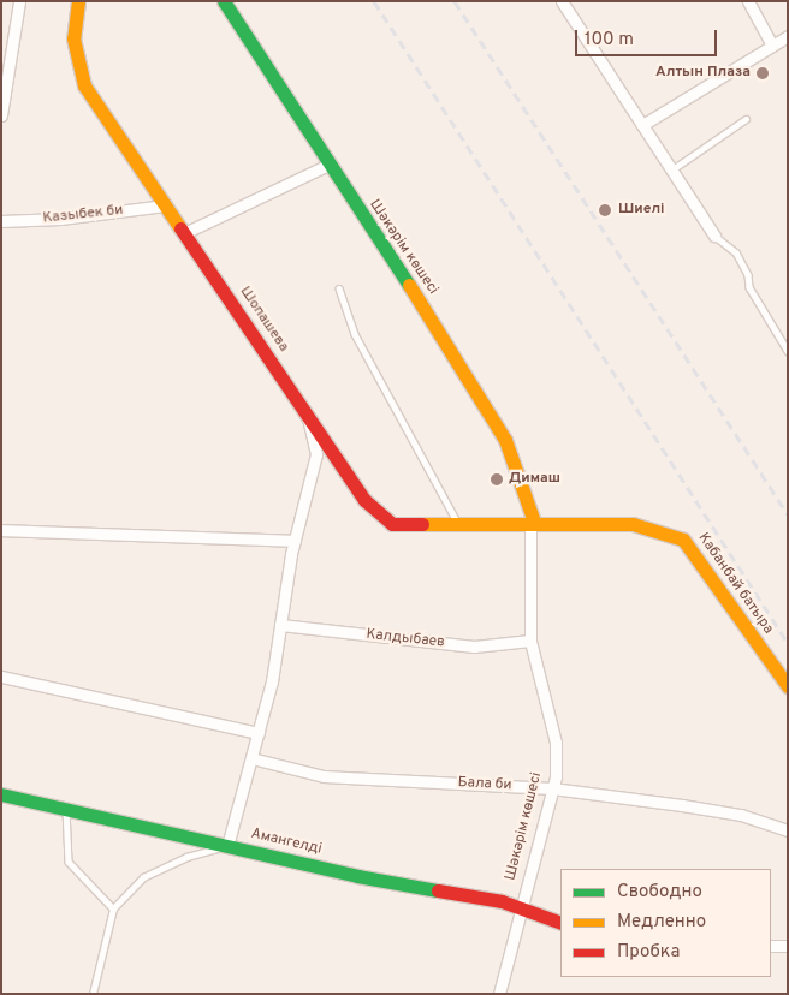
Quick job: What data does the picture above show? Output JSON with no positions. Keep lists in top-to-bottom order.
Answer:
{
  "streets": {
    "street": [
      "Казыбек би",
      "Шәкәрім көшесі",
      "Шопашева",
      "Кабанбай батыра",
      "Калдыбаев",
      "Бала би",
      "Амангелді"
    ]
  },
  "crossings": [
    ["Казыбек би", "Шопашева"],
    ["Шәкәрім көшесі", "Шопашева"],
    ["Шәкәрім көшесі", "Кабанбай батыра"],
    ["Шәкәрім көшесі", "Калдыбаев"],
    ["Шәкәрім көшесі", "Бала би"],
    ["Шәкәрім көшесі", "Амангелді"],
    ["Шопашева", "Кабанбай батыра"]
  ],
  "places": ["Алтын Плаза", "Шиелі", "Димаш"],
  "legend": ["Свободно", "Медленно", "Пробка"],
  "scale_bar": "100 m"
}
